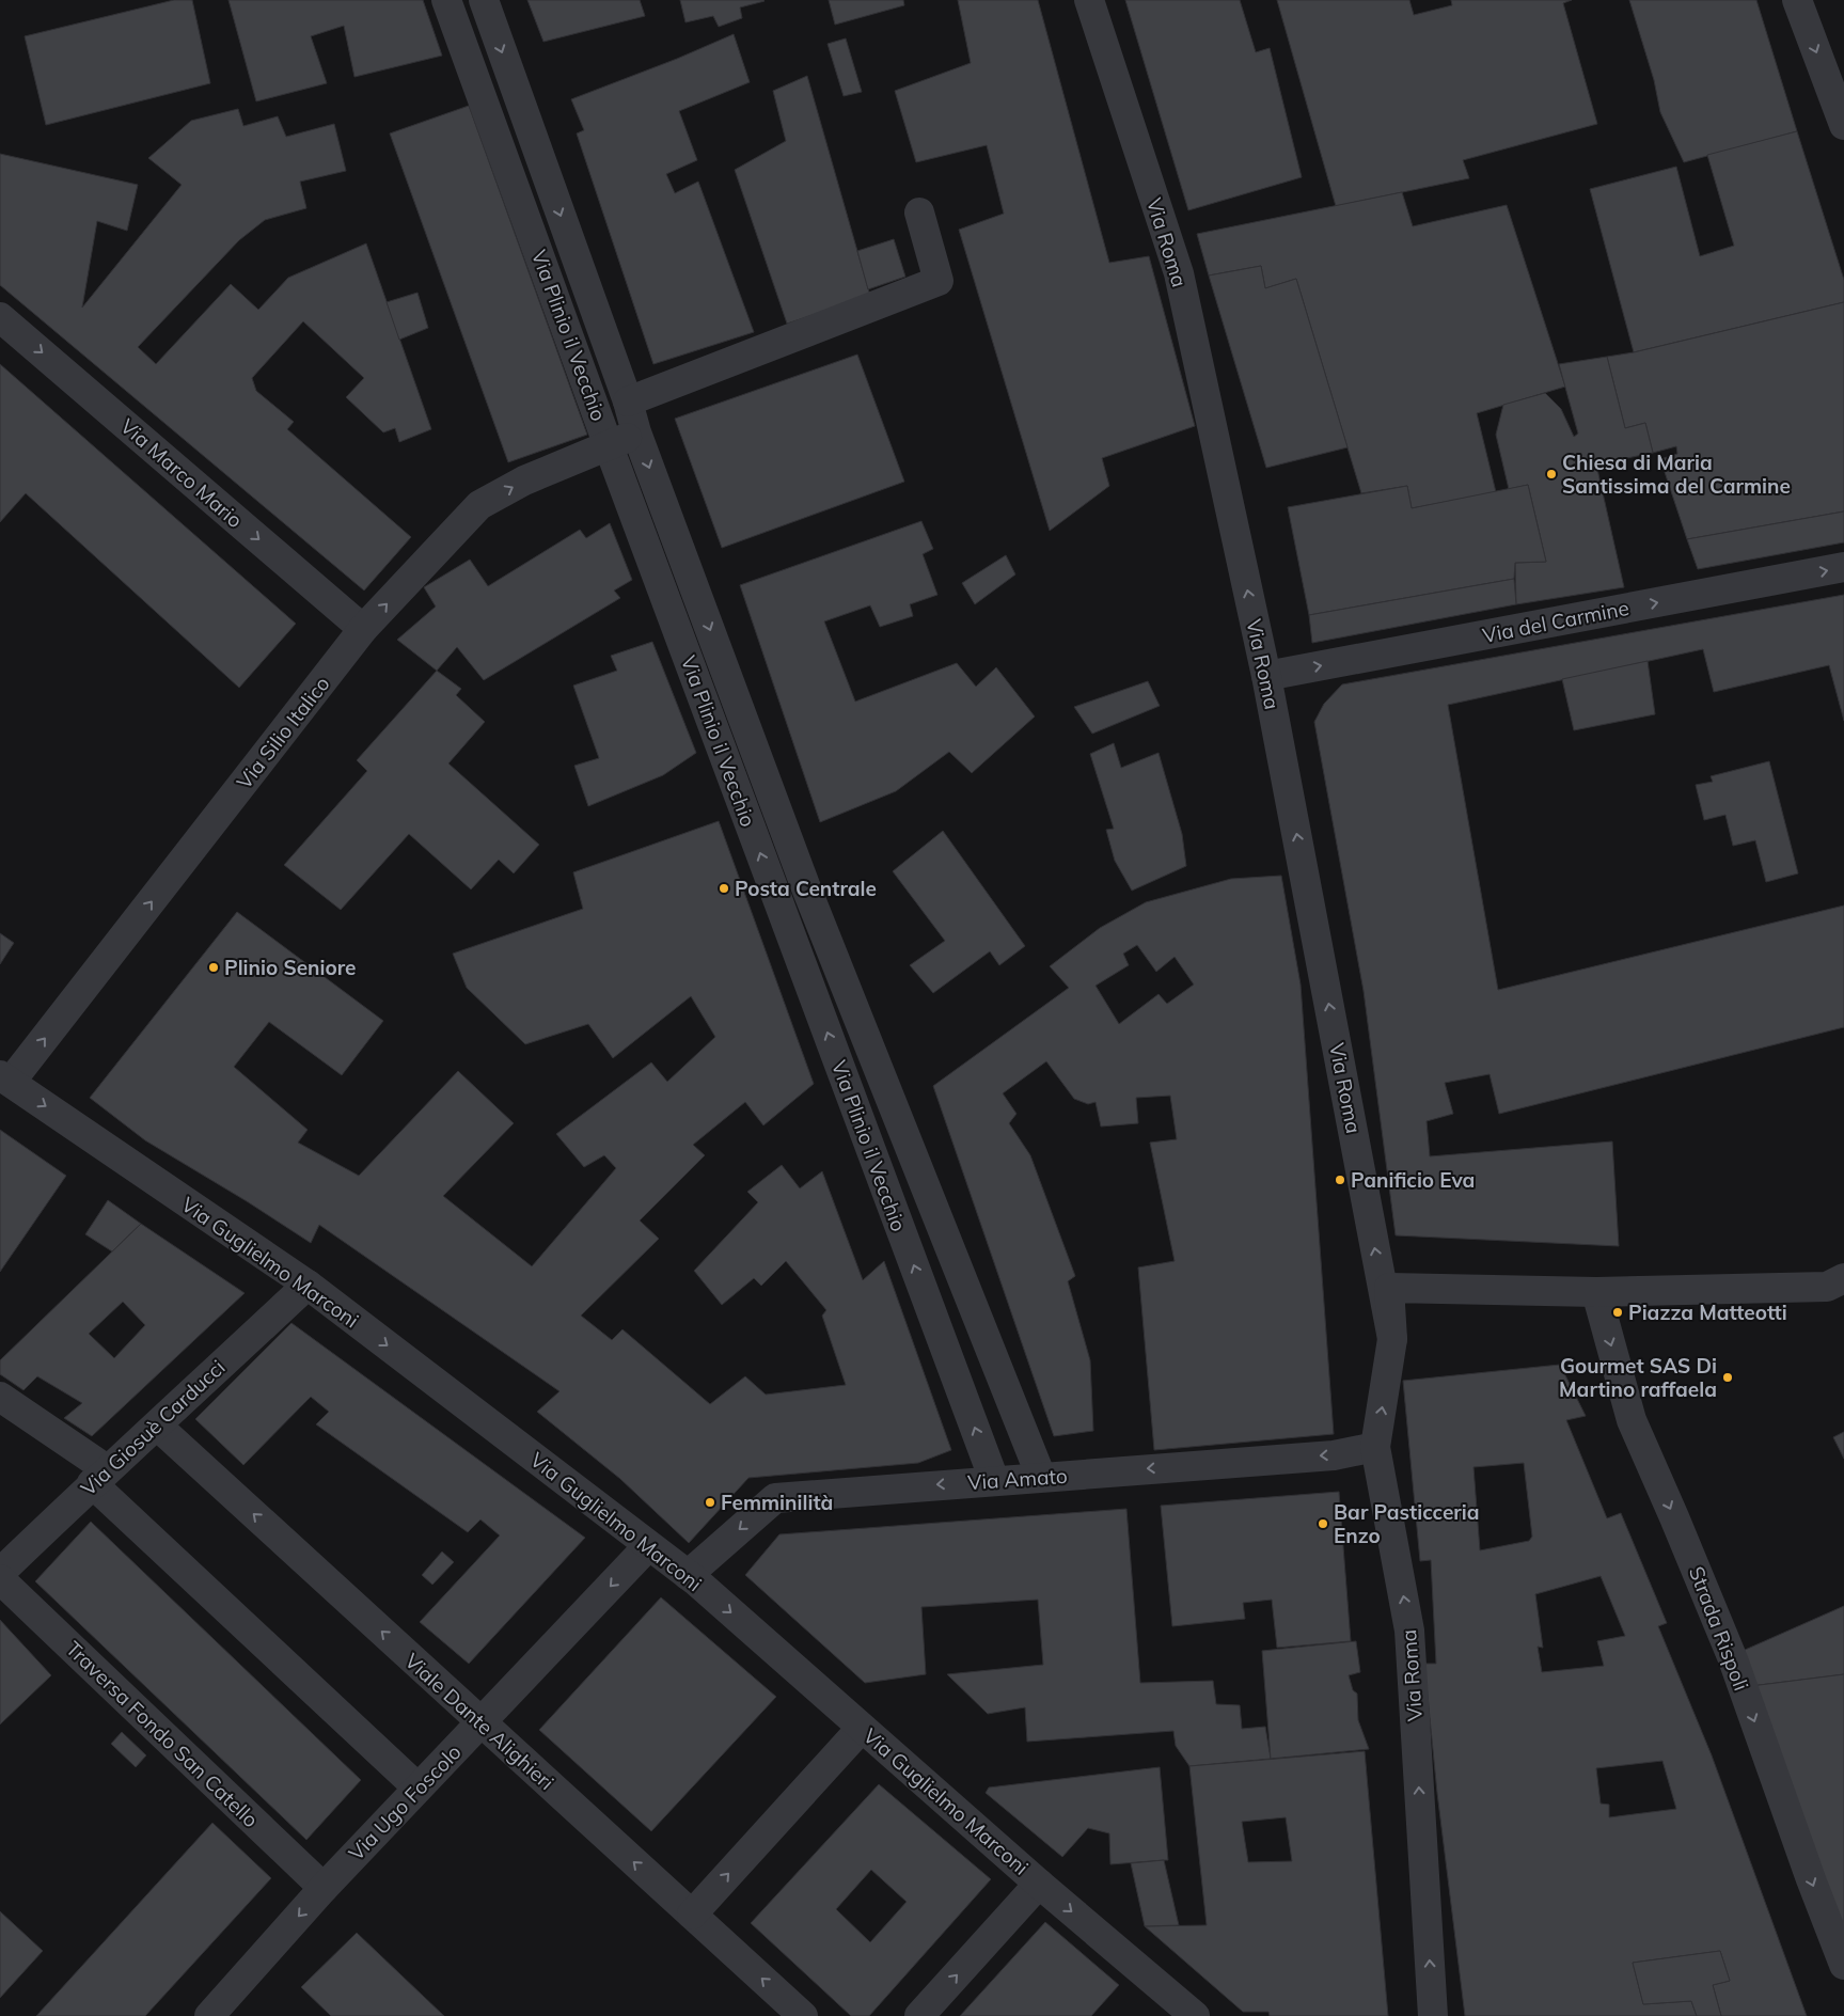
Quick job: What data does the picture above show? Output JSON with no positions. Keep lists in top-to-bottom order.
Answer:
{
  "streets": {
    "street": [
      "Via Roma",
      "Via Plinio il Vecchio",
      "Via Marco Mario",
      "Via del Carmine",
      "Via Silio Italico",
      "Via Guglielmo Marconi",
      "Via Giosuè Carducci",
      "Via Amato",
      "Strada Rispoli",
      "Viale Dante Alighieri",
      "Traversa Fondo San Catello",
      "Via Ugo Foscolo"
    ]
  },
  "crossings": [
    ["Via Roma", "Via del Carmine"],
    ["Via Roma", "Via Amato"],
    ["Via Roma", "Strada Rispoli"],
    ["Via Plinio il Vecchio", "Via Silio Italico"],
    ["Via Plinio il Vecchio", "Via Amato"],
    ["Via Marco Mario", "Via Silio Italico"],
    ["Via Silio Italico", "Via Guglielmo Marconi"],
    ["Via Guglielmo Marconi", "Via Giosuè Carducci"],
    ["Via Guglielmo Marconi", "Via Amato"],
    ["Via Guglielmo Marconi", "Via Ugo Foscolo"],
    ["Via Giosuè Carducci", "Viale Dante Alighieri"],
    ["Viale Dante Alighieri", "Via Ugo Foscolo"],
    ["Traversa Fondo San Catello", "Via Ugo Foscolo"]
  ],
  "one_way": [
    "Via Roma",
    "Via Marco Mario",
    "Via del Carmine",
    "Via Silio Italico",
    "Via Guglielmo Marconi",
    "Via Amato",
    "Strada Rispoli",
    "Via Ugo Foscolo"
  ],
  "places": [
    "Chiesa di Maria Santissima del Carmine",
    "Posta Centrale",
    "Plinio Seniore",
    "Panificio Eva",
    "Piazza Matteotti",
    "Gourmet SAS Di Martino raffaela",
    "Femminilità",
    "Bar Pasticceria Enzo"
  ]
}
